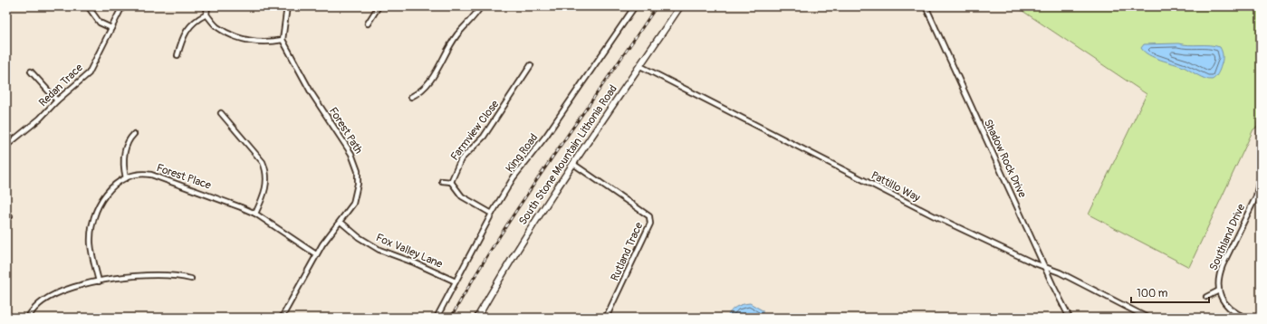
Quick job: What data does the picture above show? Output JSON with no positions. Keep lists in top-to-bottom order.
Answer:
{
  "streets": {
    "main road": ["South Stone Mountain Lithonia Road"],
    "street": [
      "Redan Trace",
      "Forest Path",
      "Farmview Close",
      "King Road",
      "Shadow Rock Drive",
      "Forest Place",
      "Pattillo Way",
      "Southland Drive",
      "Fox Valley Lane",
      "Rutland Trace"
    ]
  },
  "crossings": [
    ["Forest Path", "Forest Place"],
    ["Forest Path", "Fox Valley Lane"],
    ["King Road", "Fox Valley Lane"],
    ["South Stone Mountain Lithonia Road", "Pattillo Way"],
    ["South Stone Mountain Lithonia Road", "Rutland Trace"],
    ["Shadow Rock Drive", "Pattillo Way"]
  ],
  "scale_bar": "100 m"
}
